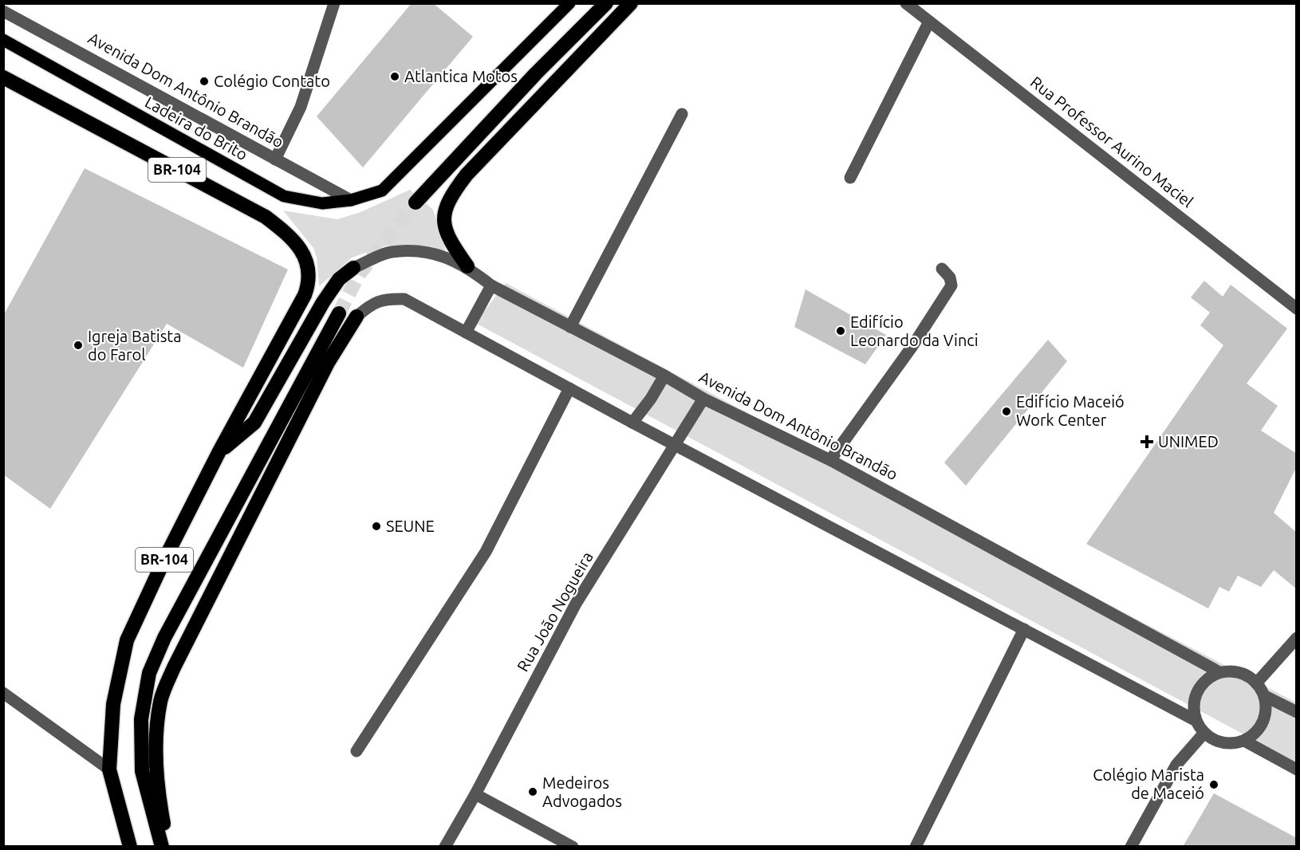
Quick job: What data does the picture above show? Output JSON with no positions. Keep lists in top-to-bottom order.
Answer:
{
  "streets": {
    "highway": ["BR-104"],
    "main road": ["Ladeira do Brito"],
    "street": ["Avenida Dom Antônio Brandão", "Rua Professor Aurino Maciel", "Rua João Nogueira"]
  },
  "crossings": [
    ["Avenida Dom Antônio Brandão", "Ladeira do Brito"],
    ["Avenida Dom Antônio Brandão", "Rua João Nogueira"]
  ],
  "places": {
    "other": [
      "Atlantica Motos",
      "Colégio Contato",
      "Edifício Leonardo da Vinci",
      "Igreja Batista do Farol",
      "Edifício Maceió Work Center",
      "SEUNE",
      "Colégio Marista de Maceió",
      "Medeiros Advogados"
    ],
    "health": ["UNIMED"]
  }
}
